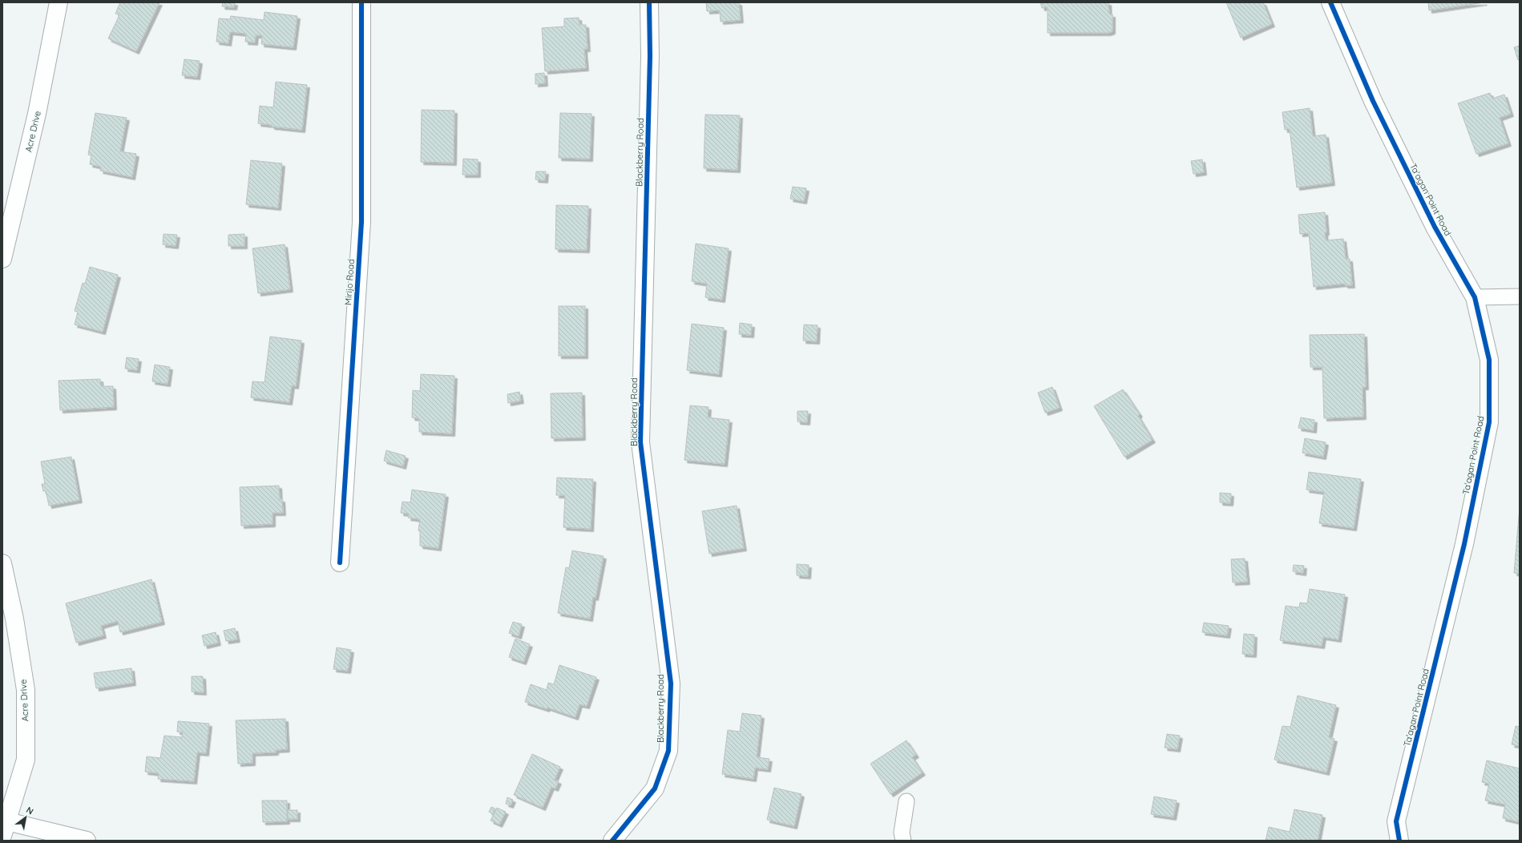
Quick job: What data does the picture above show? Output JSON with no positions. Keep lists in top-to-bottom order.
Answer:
{
  "streets": {
    "street": [
      "Acre Drive",
      "Blackberry Road",
      "Ta'agan Point Road",
      "Mirijo Road"
    ]
  },
  "north": "top right"
}
